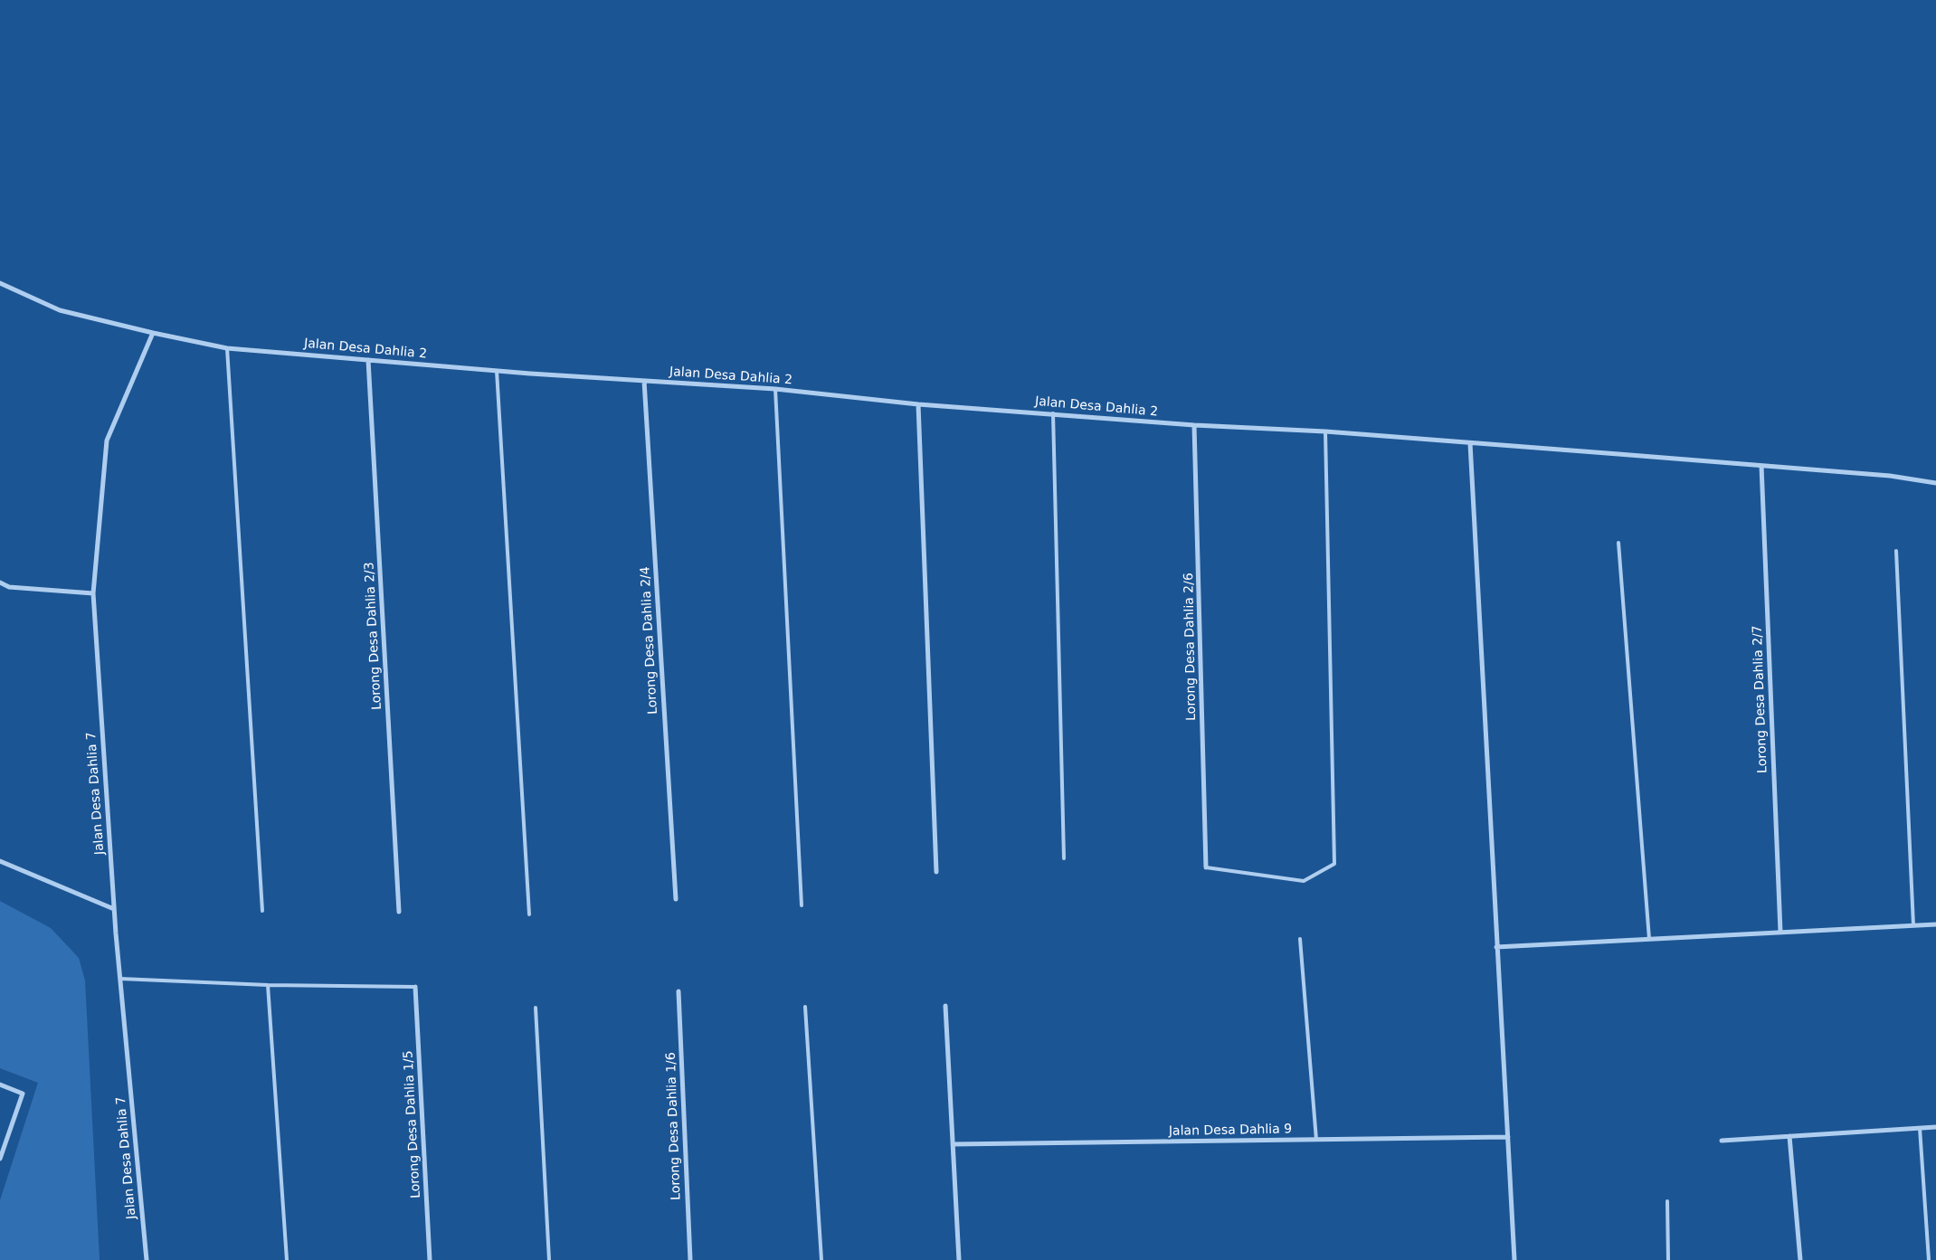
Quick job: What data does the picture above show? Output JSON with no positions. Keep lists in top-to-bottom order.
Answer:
{
  "streets": {
    "street": [
      "Jalan Desa Dahlia 2",
      "Lorong Desa Dahlia 2/3",
      "Lorong Desa Dahlia 2/4",
      "Lorong Desa Dahlia 2/6",
      "Lorong Desa Dahlia 2/7",
      "Jalan Desa Dahlia 7",
      "Lorong Desa Dahlia 1/5",
      "Lorong Desa Dahlia 1/6",
      "Jalan Desa Dahlia 9"
    ]
  },
  "crossings": [
    ["Jalan Desa Dahlia 2", "Lorong Desa Dahlia 2/3"],
    ["Jalan Desa Dahlia 2", "Lorong Desa Dahlia 2/4"],
    ["Jalan Desa Dahlia 2", "Lorong Desa Dahlia 2/6"],
    ["Jalan Desa Dahlia 2", "Lorong Desa Dahlia 2/7"],
    ["Jalan Desa Dahlia 2", "Jalan Desa Dahlia 7"]
  ]
}
